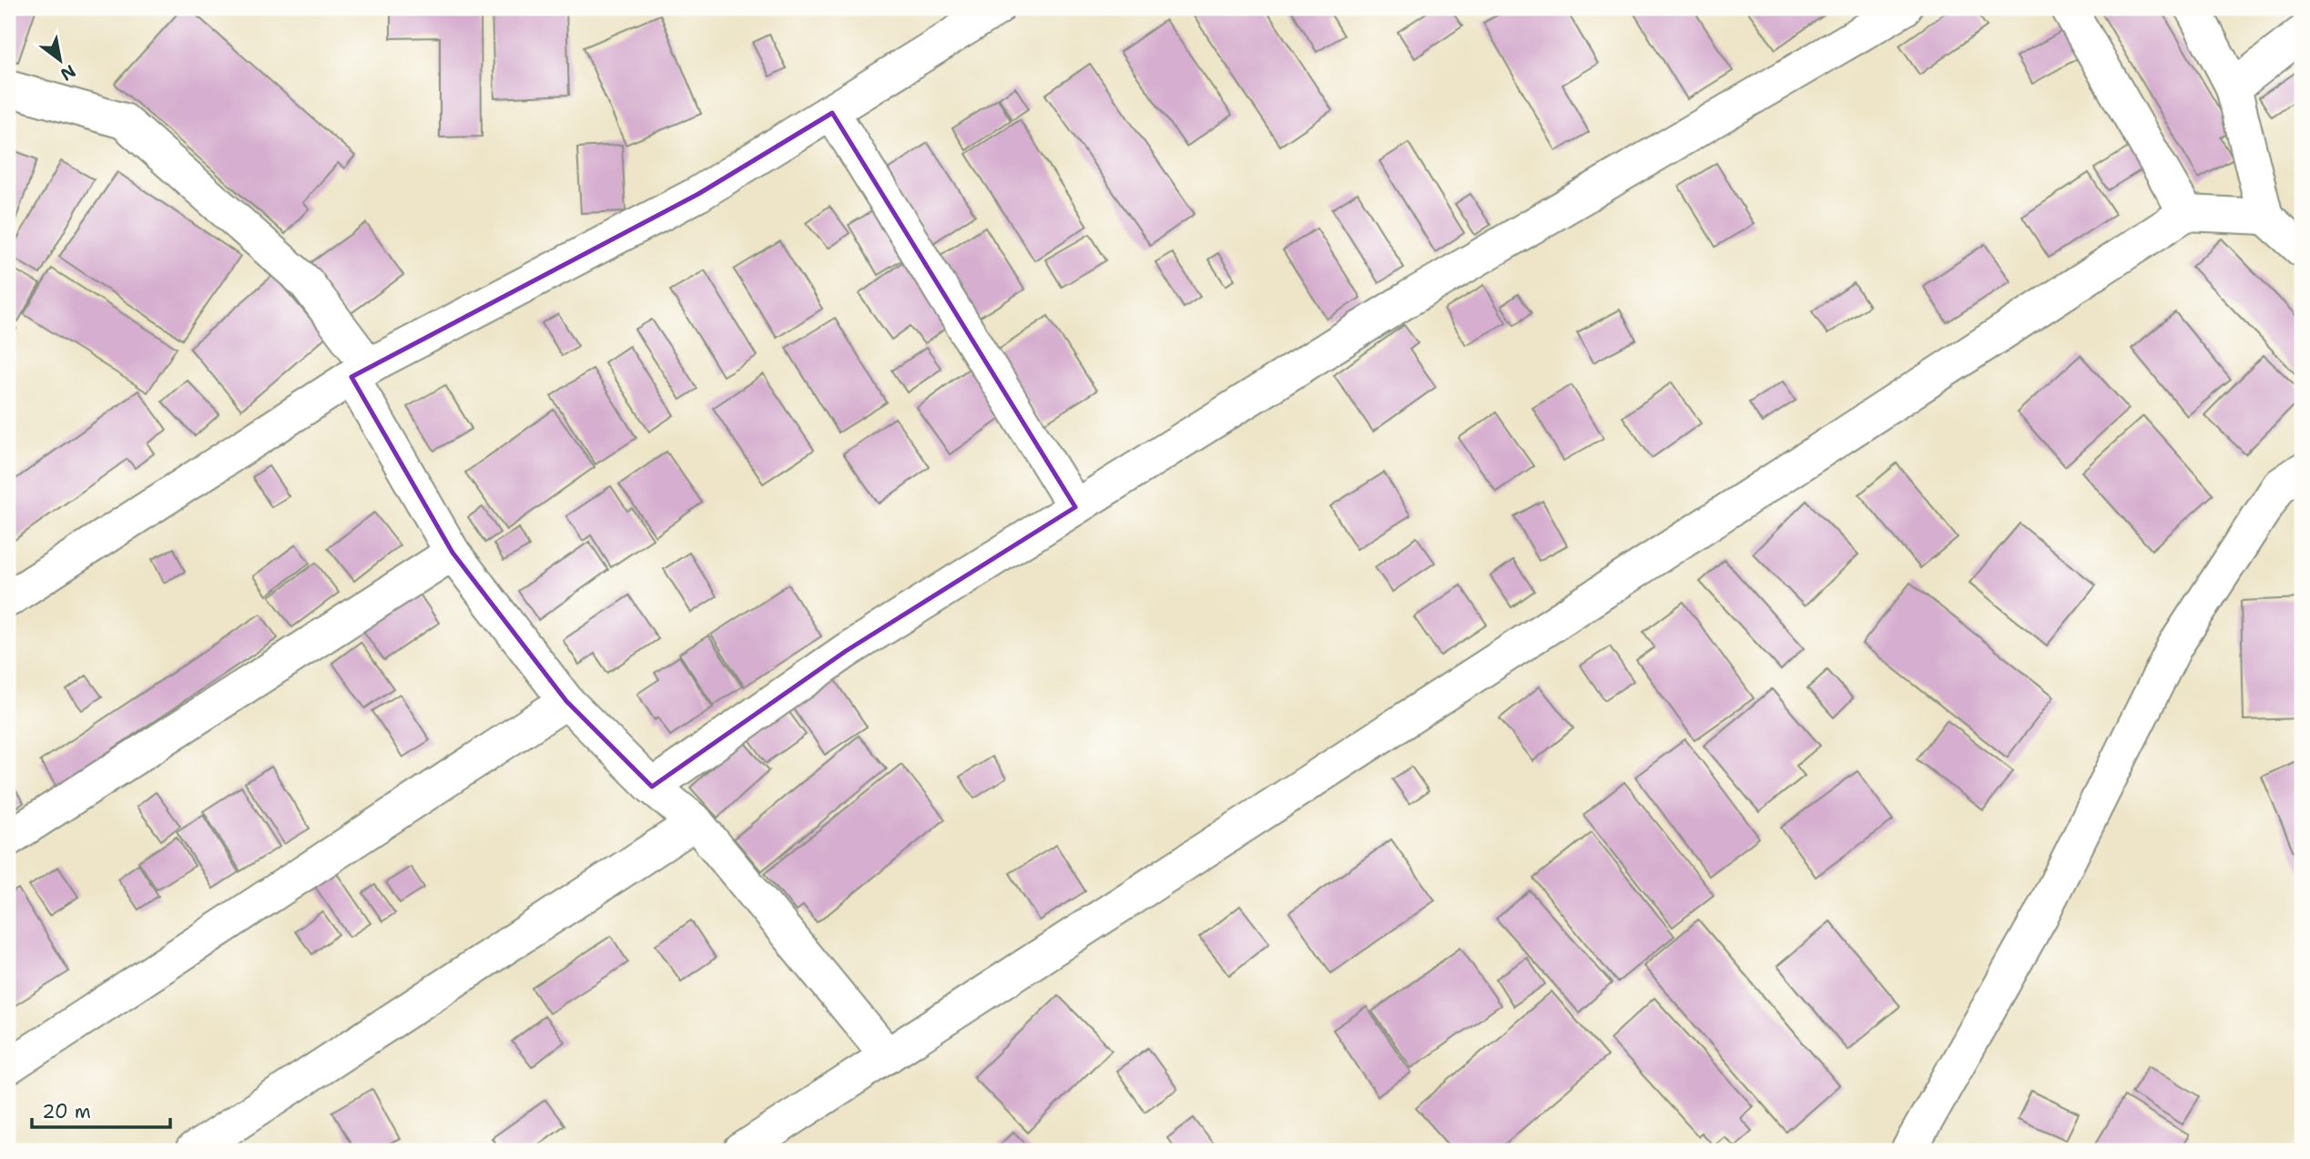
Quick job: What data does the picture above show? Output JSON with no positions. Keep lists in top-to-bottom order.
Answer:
{
  "scale_bar": "20 m",
  "north": "bottom right"
}
